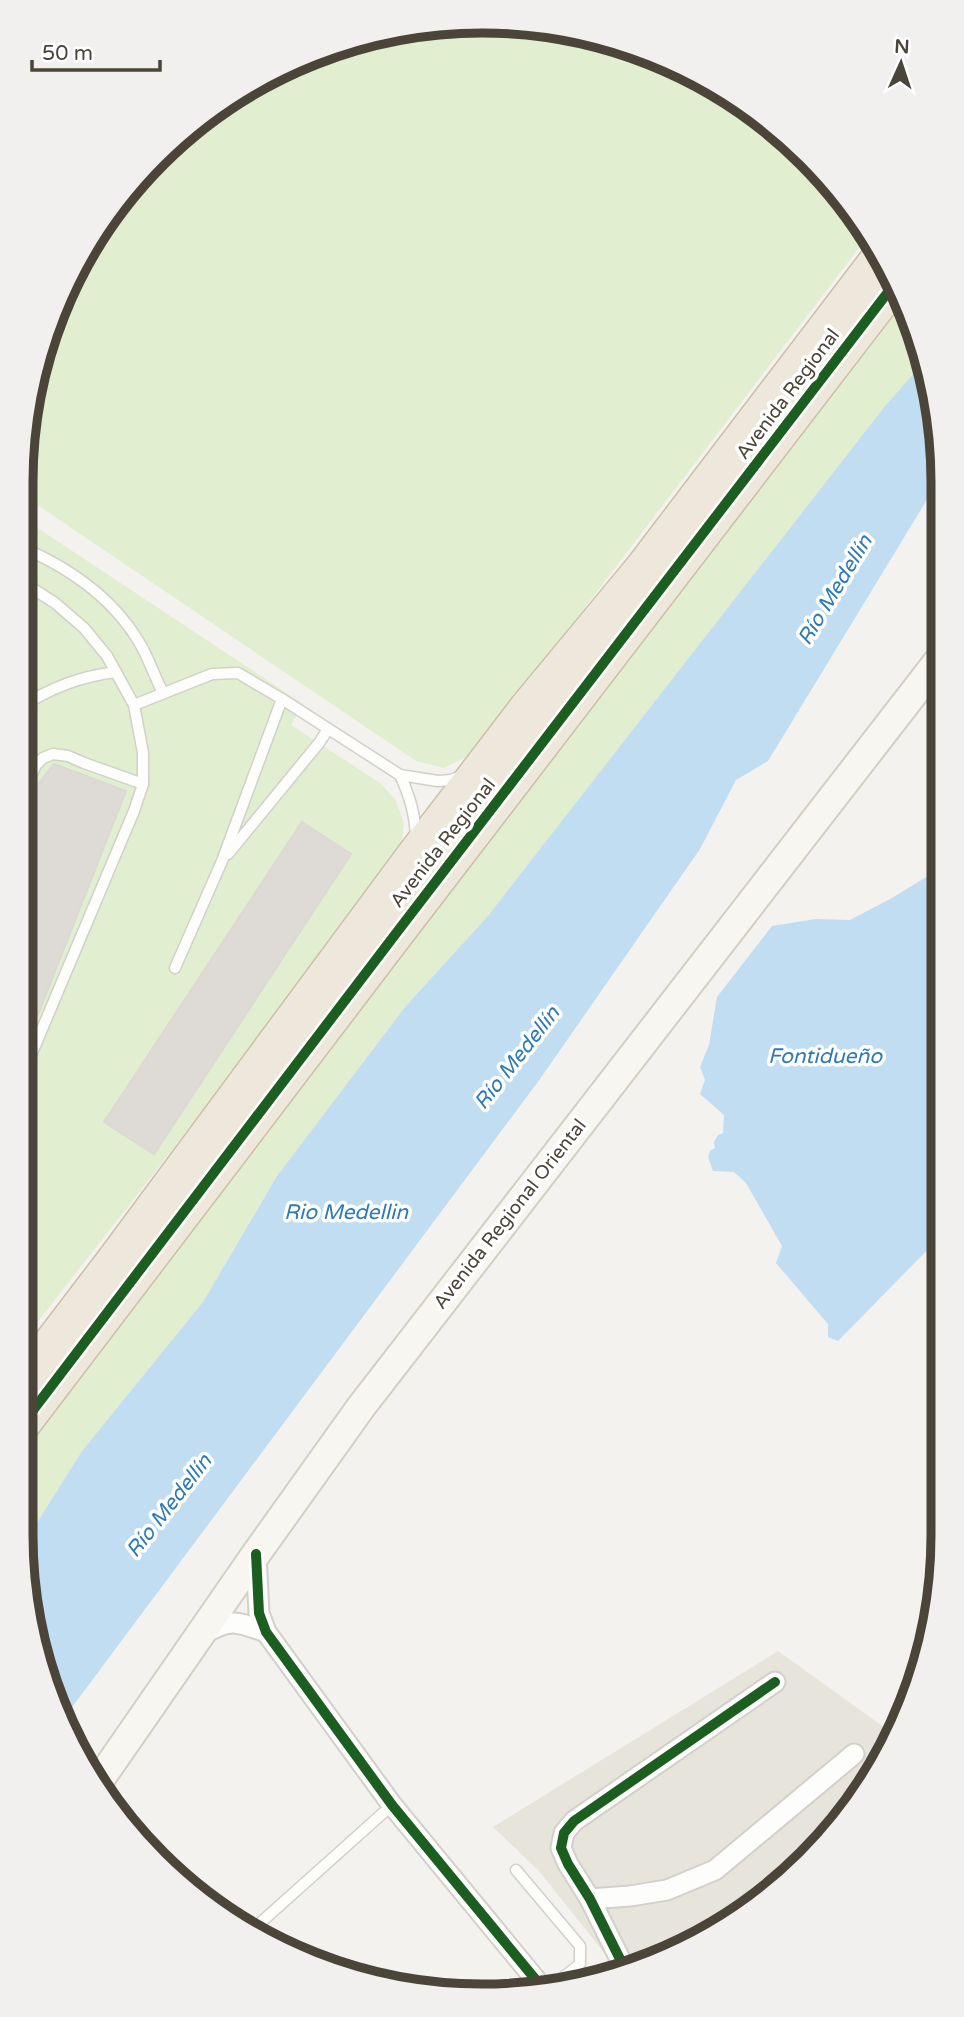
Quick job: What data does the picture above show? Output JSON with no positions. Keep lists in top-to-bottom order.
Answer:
{
  "streets": {
    "highway": ["Avenida Regional"],
    "main road": ["Avenida Regional Oriental"]
  },
  "water": ["Río Medellín", "Fontidueño", "Rio Medellin"],
  "scale_bar": "50 m",
  "north": "top"
}
